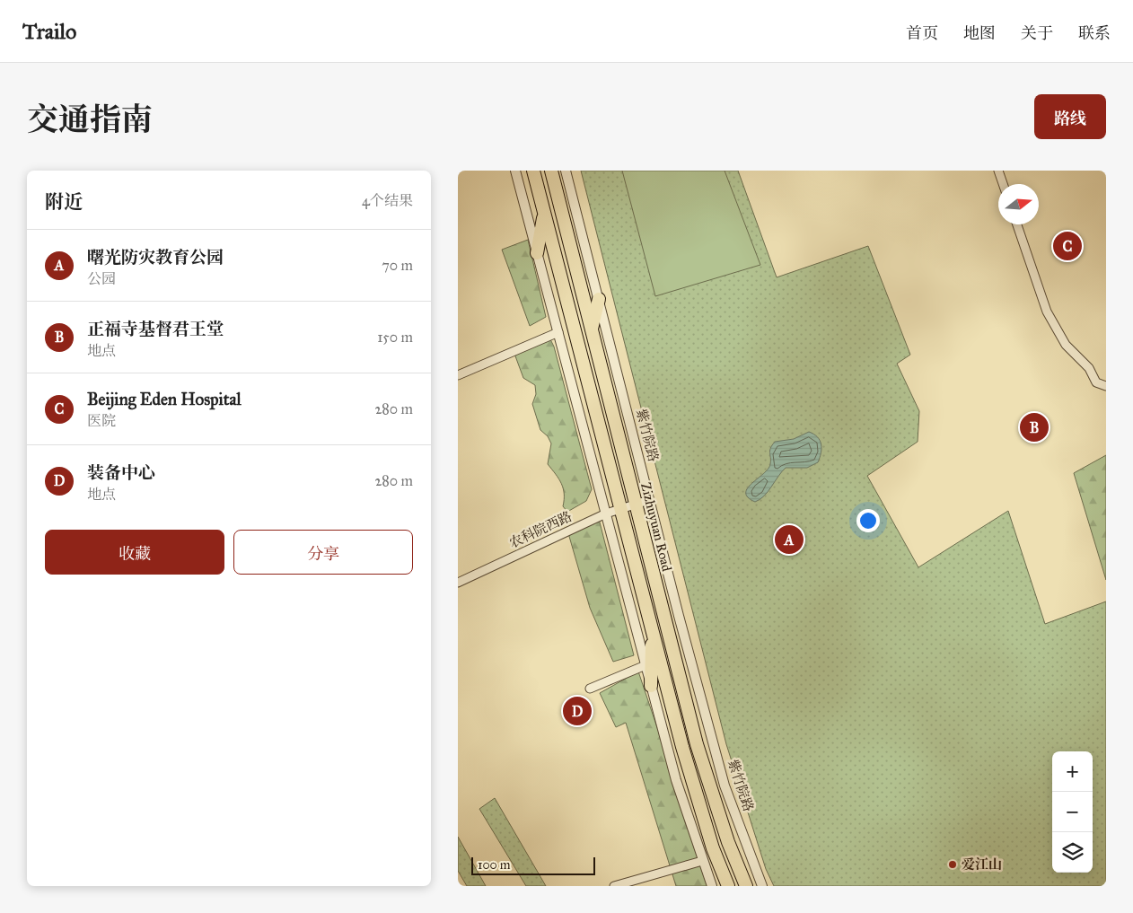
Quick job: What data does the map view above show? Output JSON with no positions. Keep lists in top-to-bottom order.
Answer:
{
  "streets": {
    "main road": ["Zizhuyuan Road"],
    "street": ["紫竹院路", "农科院西路"]
  },
  "crossings": [
    ["紫竹院路", "农科院西路"],
    ["Zizhuyuan Road", "农科院西路"]
  ],
  "places": ["爱江山"],
  "scale_bar": "100 m",
  "north": "right",
  "page": {
    "header": "Trailo",
    "nav": [
      "首页",
      "地图",
      "关于",
      "联系"
    ],
    "title": "交通指南",
    "buttons": [
      "路线",
      ["收藏", "分享"]
    ],
    "heading": ["附近", "4个结果"],
    "list": [
      {
        "mark": "A",
        "name": "曙光防灾教育公园",
        "note": "公园",
        "value": "70 m"
      },
      {
        "mark": "B",
        "name": "正福寺基督君王堂",
        "note": "地点",
        "value": "150 m"
      },
      {
        "mark": "C",
        "name": "Beijing Eden Hospital",
        "note": "医院",
        "value": "280 m"
      },
      {
        "mark": "D",
        "name": "装备中心",
        "note": "地点",
        "value": "280 m"
      }
    ],
    "pins": [
      "C",
      "B",
      "A",
      "D"
    ],
    "map_buttons": ["+", "−"],
    "scale": "100 m"
  }
}
